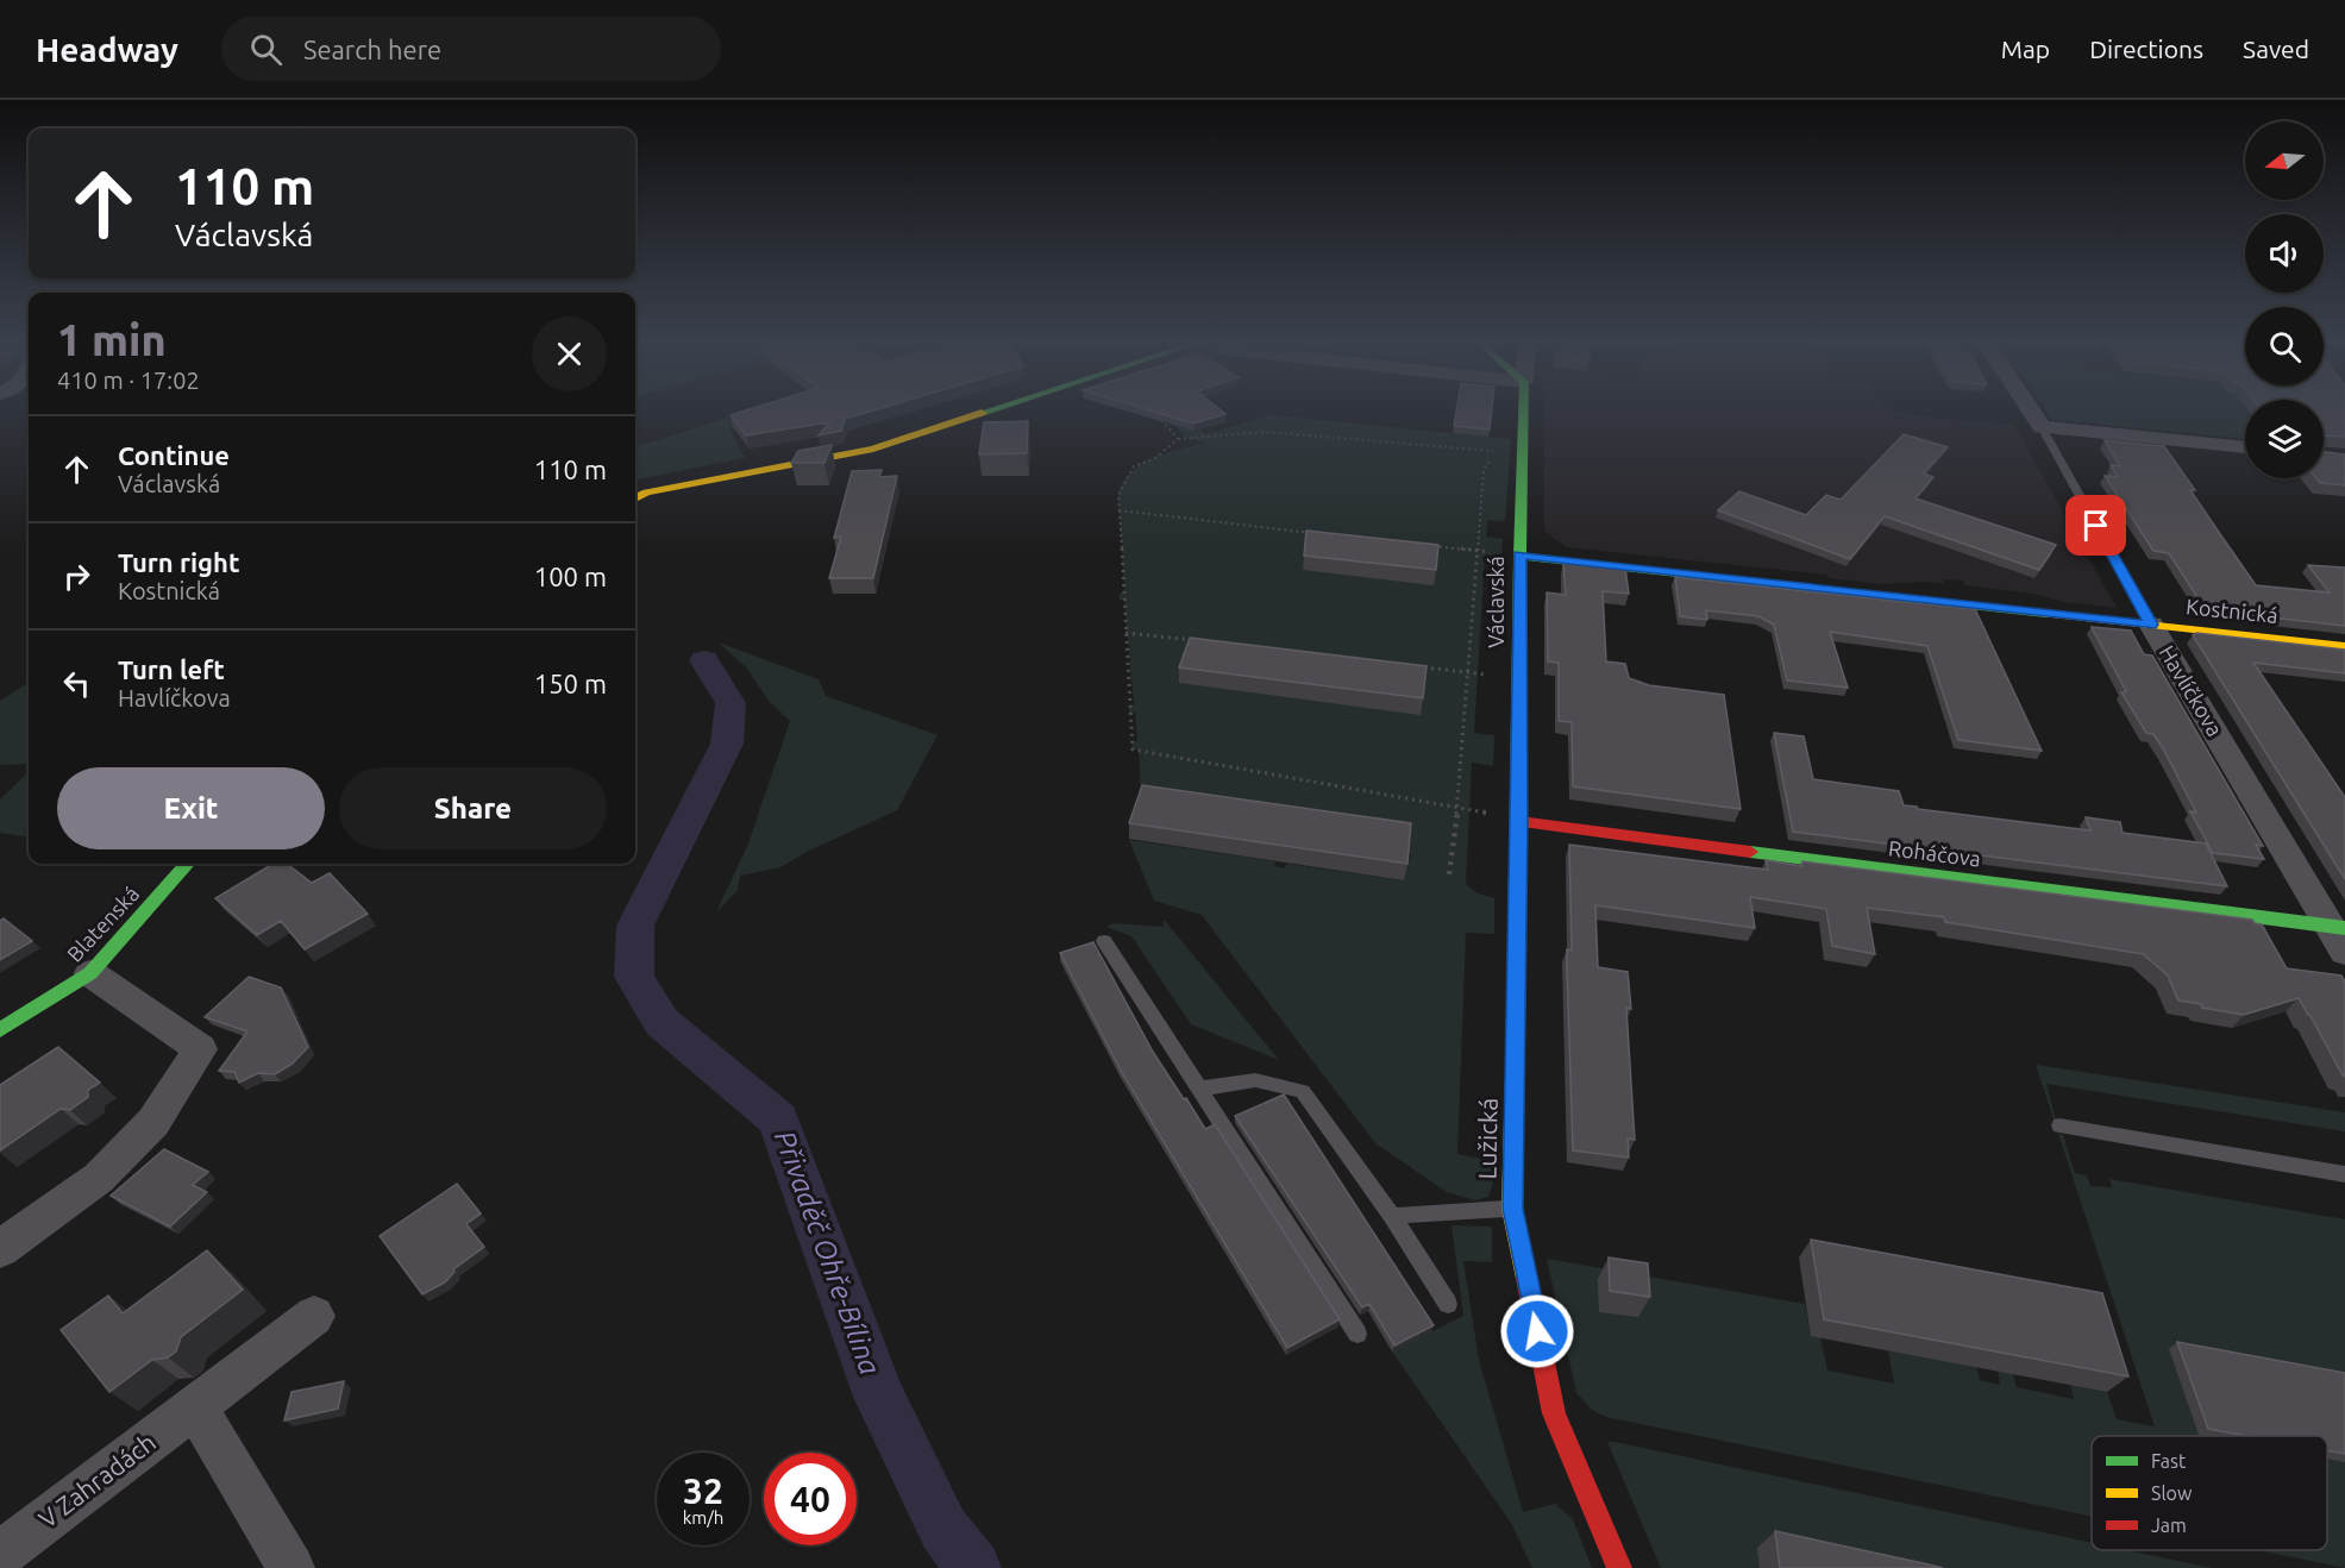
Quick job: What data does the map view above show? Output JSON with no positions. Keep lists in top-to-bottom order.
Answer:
{
  "streets": {
    "street": [
      "Václavská",
      "Kostnická",
      "Havlíčkova",
      "Roháčova",
      "Blatenská",
      "Lužická",
      "V Zahradách"
    ]
  },
  "crossings": [
    ["Václavská", "Kostnická"],
    ["Václavská", "Roháčova"],
    ["Václavská", "Lužická"],
    ["Kostnická", "Havlíčkova"],
    ["Havlíčkova", "Roháčova"],
    ["Roháčova", "Lužická"]
  ],
  "water": ["Přivaděč Ohře-Bílina"],
  "legend": ["Fast", "Slow", "Jam"],
  "north": "left",
  "page": {
    "header": "Headway",
    "search": "Search here",
    "nav": ["Map", "Directions", "Saved"],
    "turn": ["110 m", "Václavská"],
    "heading": ["1 min", "410 m · 17:02"],
    "list": [
      {
        "name": "Continue",
        "note": "Václavská",
        "value": "110 m"
      },
      {
        "name": "Turn right",
        "note": "Kostnická",
        "value": "100 m"
      },
      {
        "name": "Turn left",
        "note": "Havlíčkova",
        "value": "150 m"
      }
    ],
    "buttons": ["Exit", "Share"],
    "speed": "32 km/h",
    "limit": "40"
  }
}
